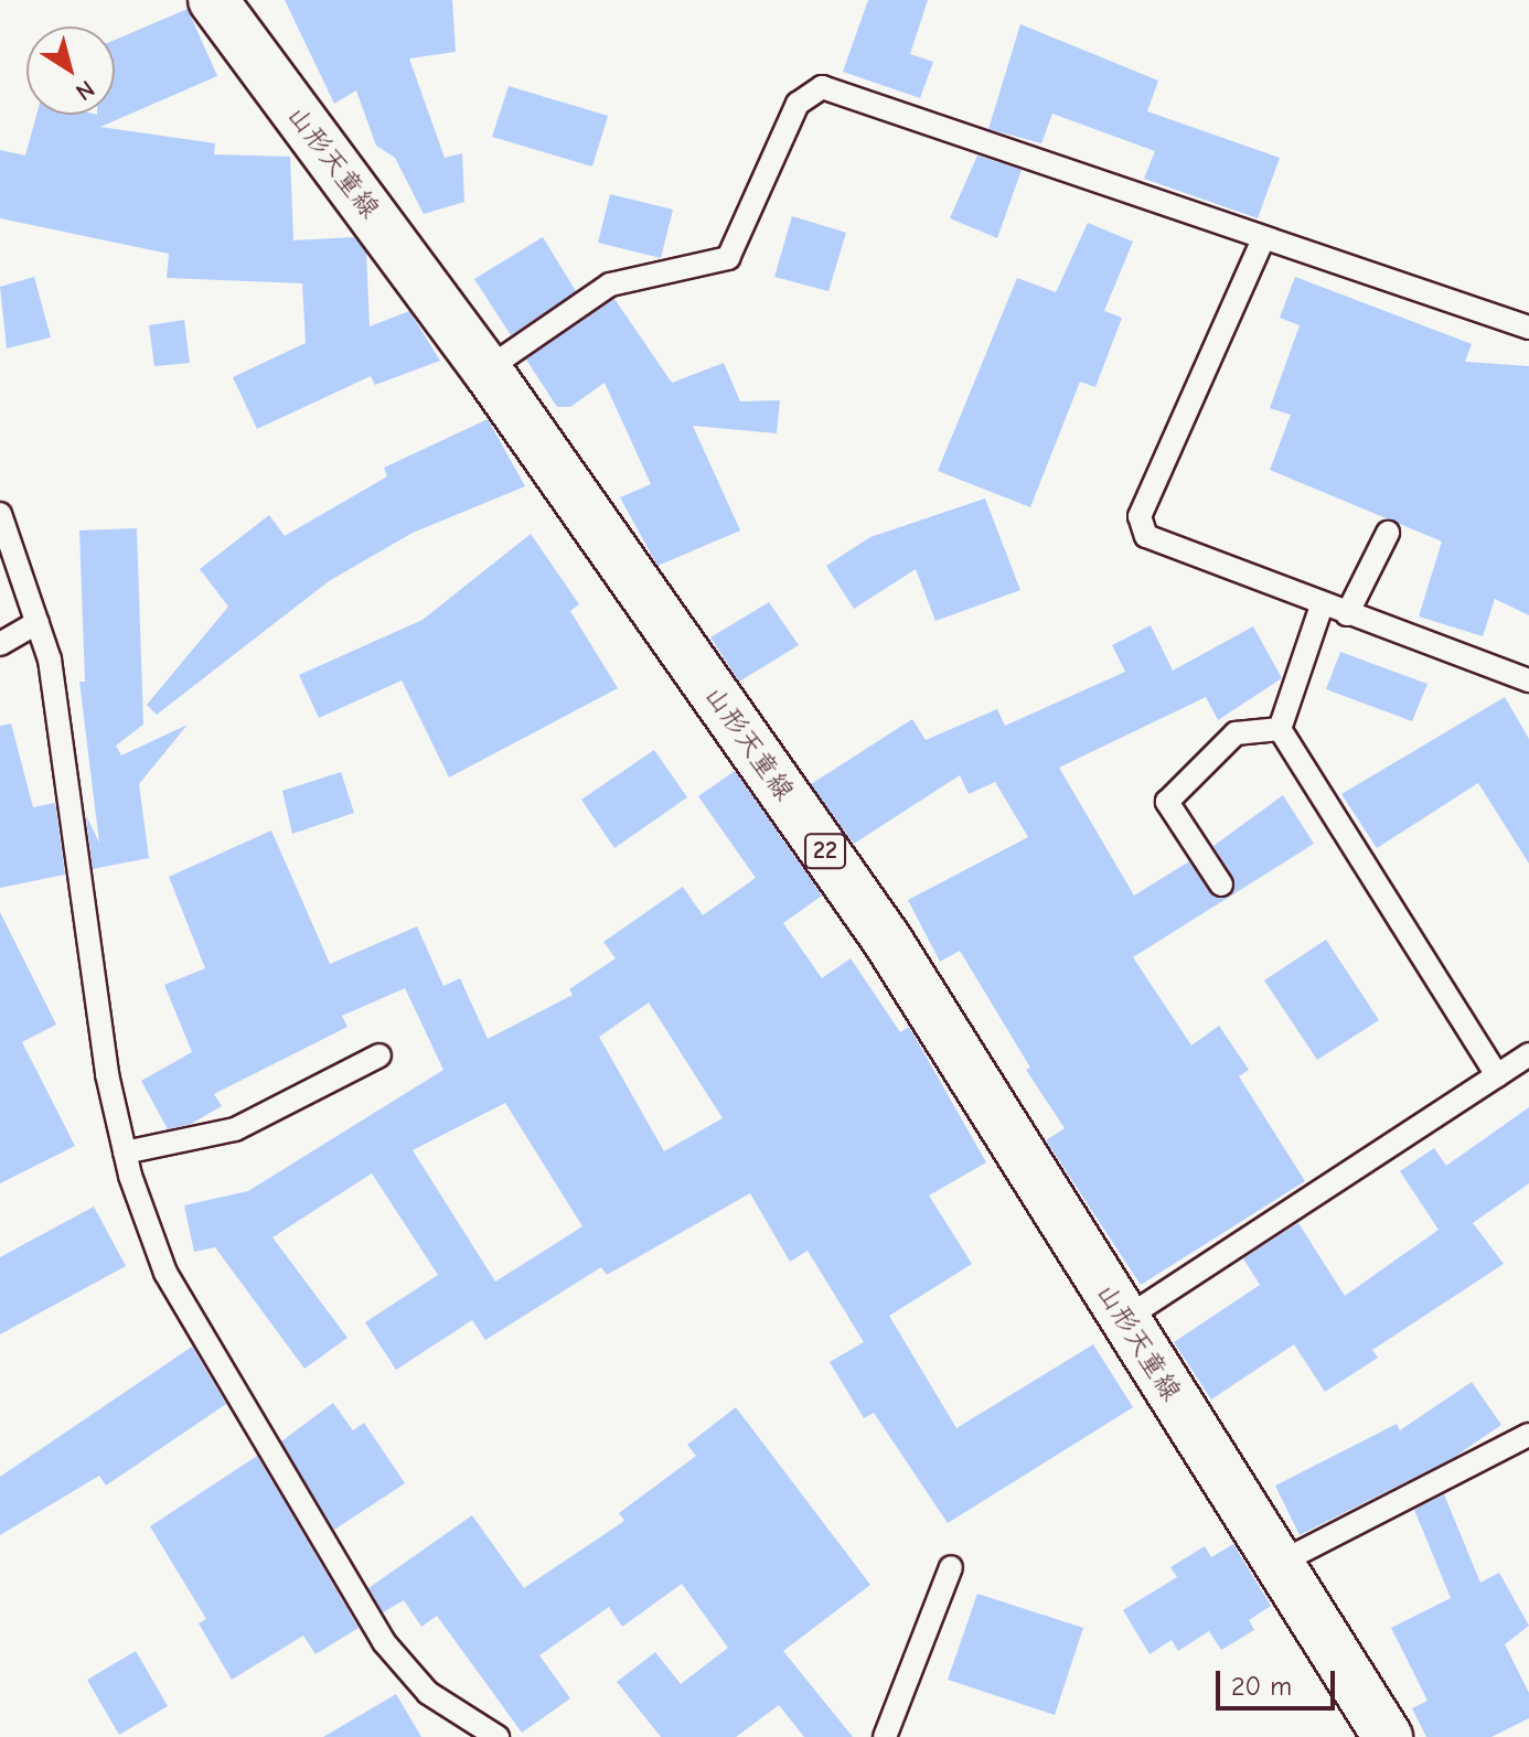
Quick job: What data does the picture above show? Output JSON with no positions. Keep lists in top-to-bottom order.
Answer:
{
  "streets": {
    "main road": ["山形天童線", "22"]
  },
  "scale_bar": "20 m",
  "north": "bottom right"
}
